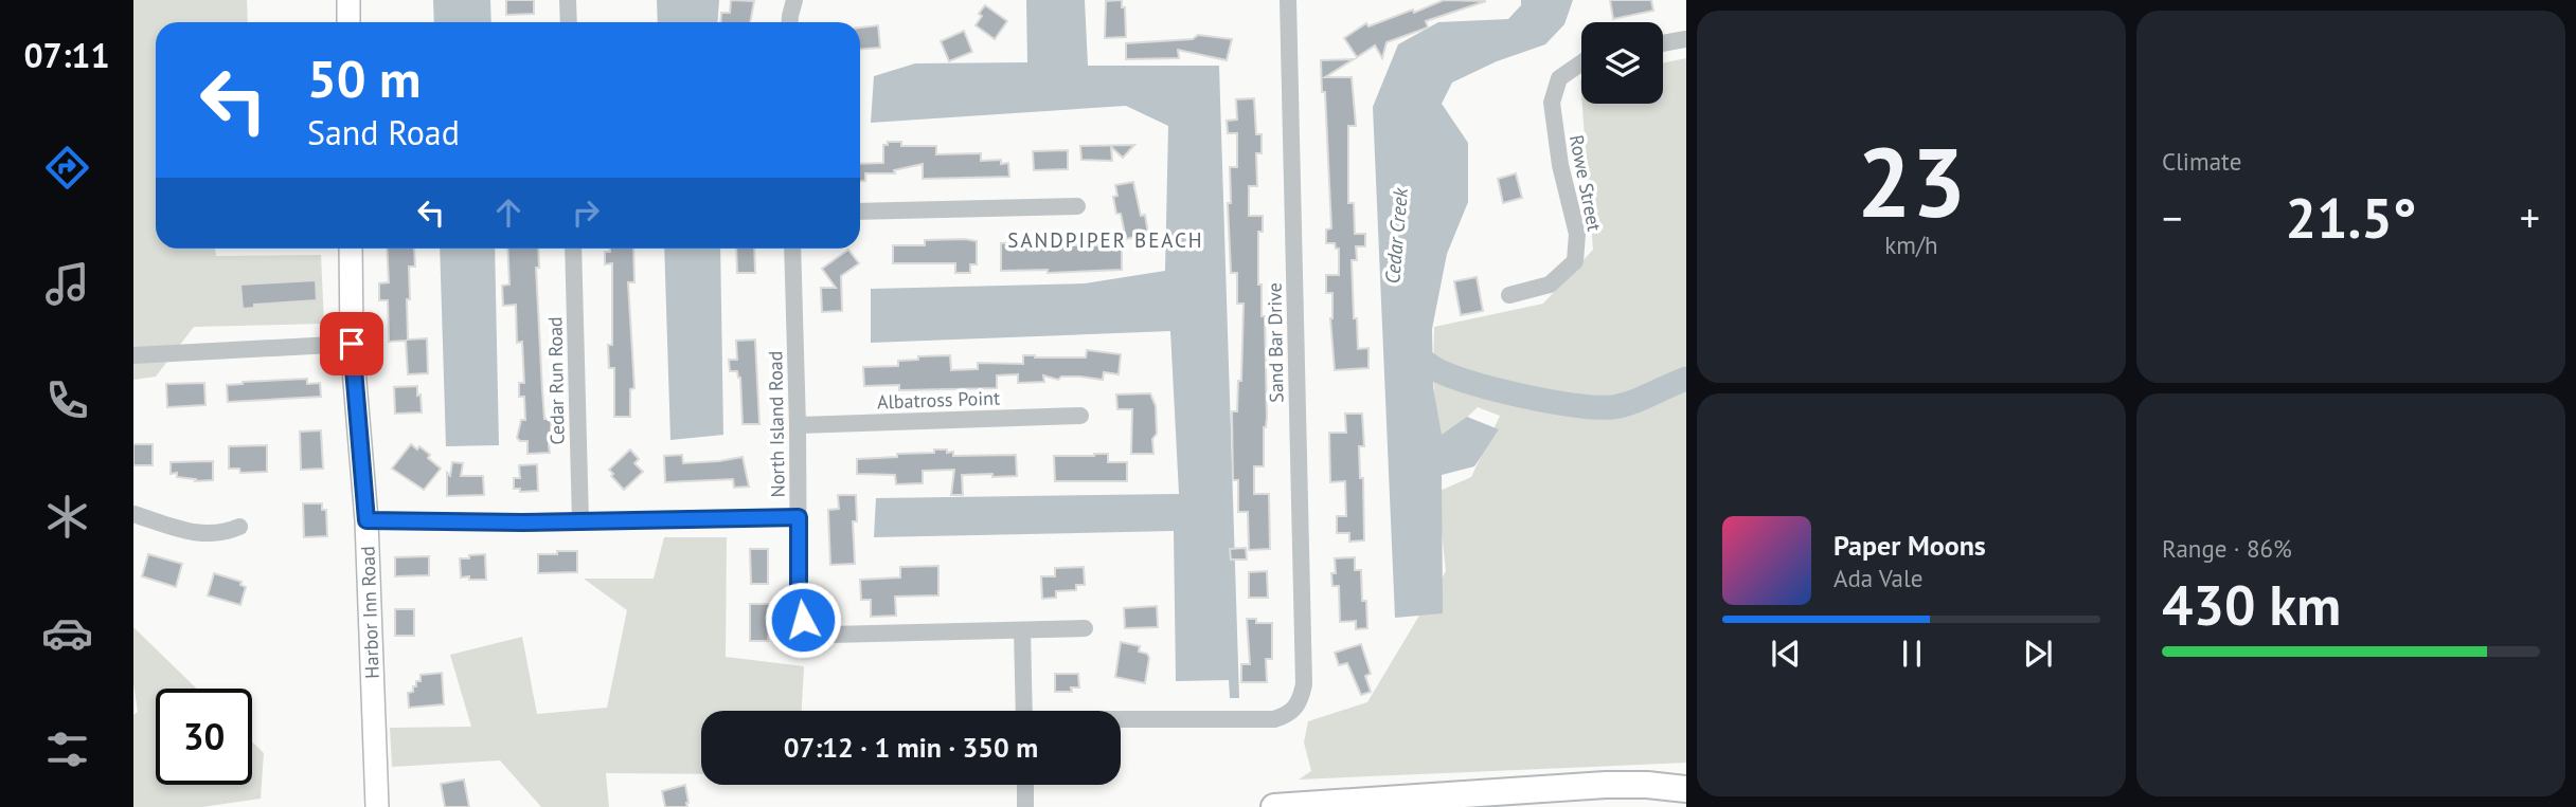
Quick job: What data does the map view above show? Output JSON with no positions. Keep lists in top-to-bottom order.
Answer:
{
  "streets": {
    "main road": ["Harbor Inn Road"],
    "street": [
      "Rowe Street",
      "Sand Bar Drive",
      "Cedar Run Road",
      "Albatross Point",
      "North Island Road"
    ]
  },
  "crossings": [
    ["Albatross Point", "North Island Road"]
  ],
  "districts": ["SANDPIPER BEACH"],
  "water": ["Cedar Creek"],
  "page": {
    "tabs": "07:11",
    "tile": [
      ["23", "km/h"],
      "Climate",
      ["Range · 86%", "430 km"]
    ],
    "turn": ["50 m", "Sand Road"],
    "heat": ["−", "21.5°", "+"],
    "song": ["Paper Moons", "Ada Vale"],
    "limit": "30",
    "trip": "07:12 · 1 min · 350 m"
  }
}
